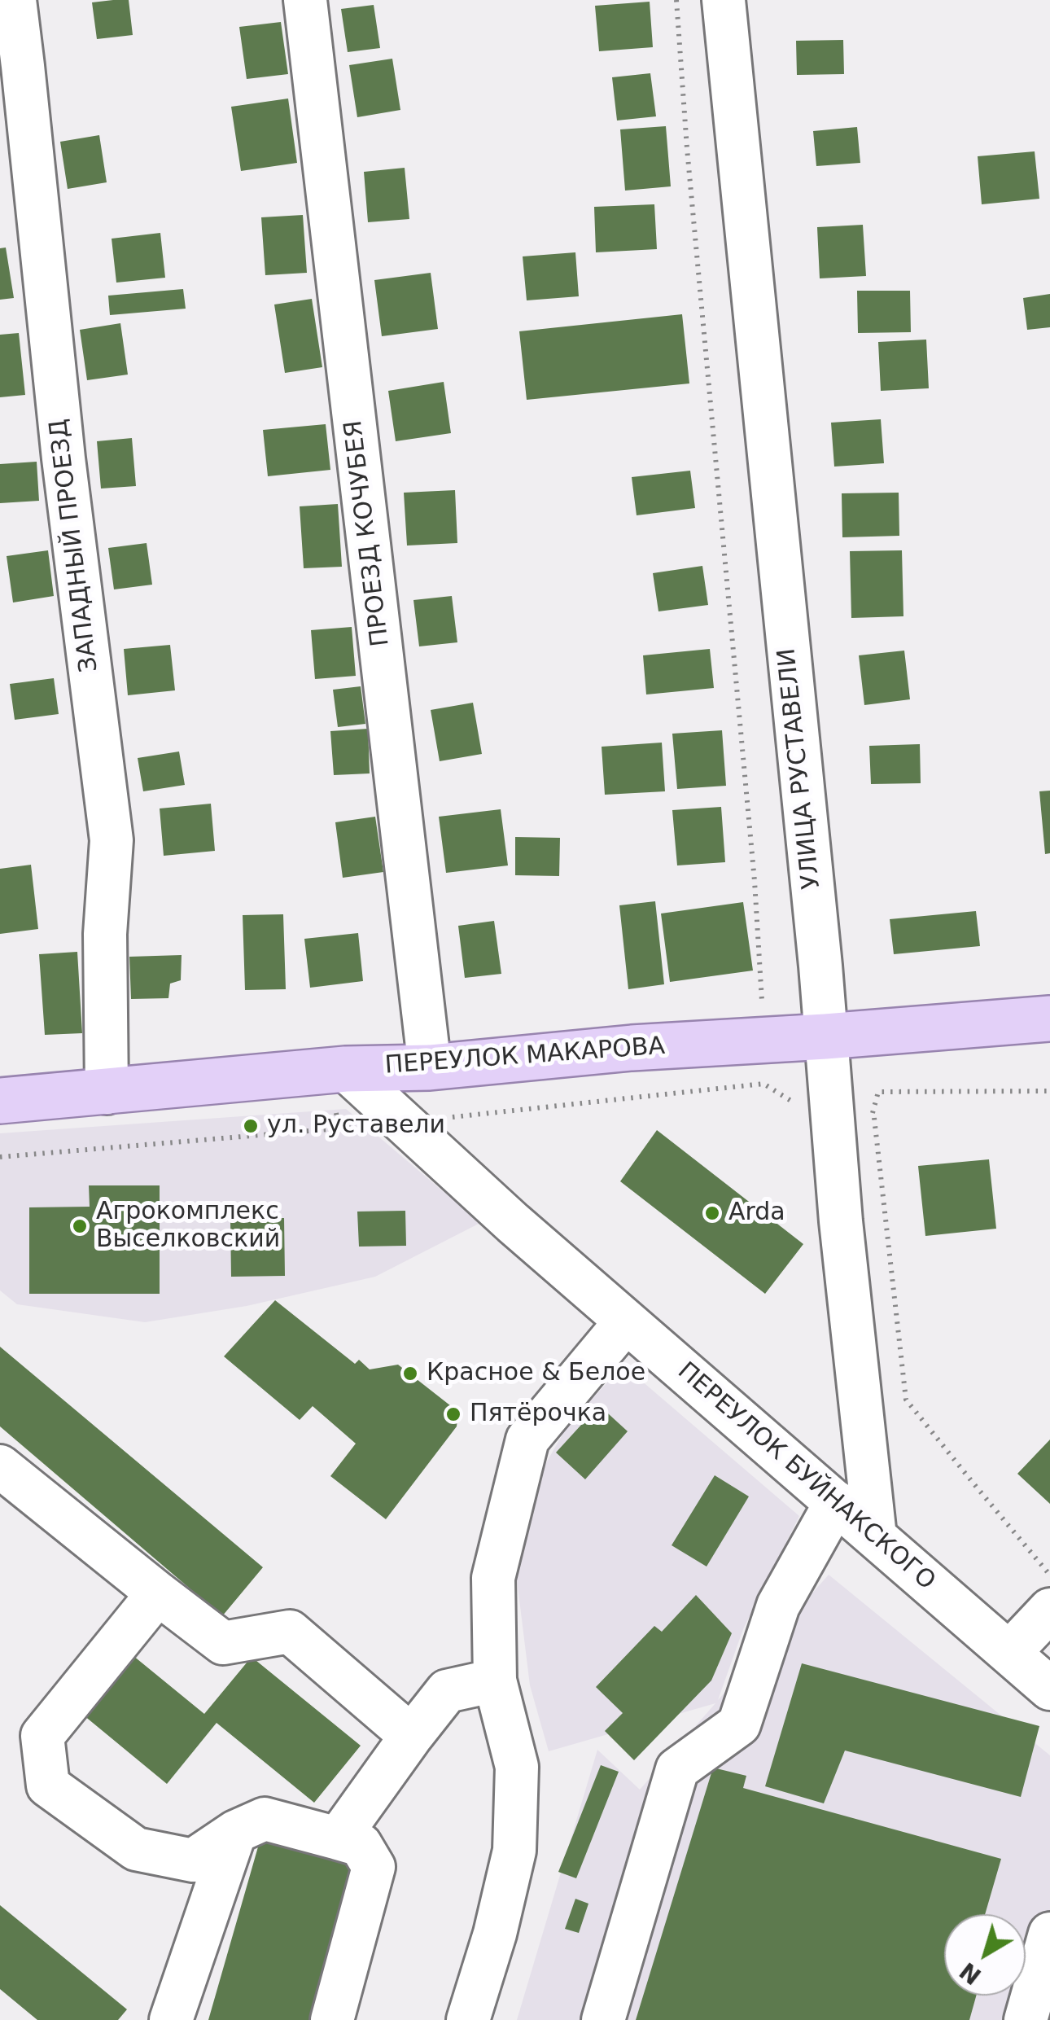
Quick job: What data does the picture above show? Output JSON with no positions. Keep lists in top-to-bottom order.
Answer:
{
  "streets": {
    "main road": ["ПЕРЕУЛОК МАКАРОВА"],
    "street": [
      "ПРОЕЗД КОЧУБЕЯ",
      "ЗАПАДНЫЙ ПРОЕЗД",
      "УЛИЦА РУСТАВЕЛИ",
      "ПЕРЕУЛОК БУЙНАКСКОГО"
    ]
  },
  "crossings": [
    ["ПРОЕЗД КОЧУБЕЯ", "ПЕРЕУЛОК МАКАРОВА"],
    ["ЗАПАДНЫЙ ПРОЕЗД", "ПЕРЕУЛОК МАКАРОВА"],
    ["УЛИЦА РУСТАВЕЛИ", "ПЕРЕУЛОК МАКАРОВА"],
    ["УЛИЦА РУСТАВЕЛИ", "ПЕРЕУЛОК БУЙНАКСКОГО"],
    ["ПЕРЕУЛОК МАКАРОВА", "ПЕРЕУЛОК БУЙНАКСКОГО"]
  ],
  "places": [
    "ул. Руставели",
    "Arda",
    "Агрокомплекс Выселковский",
    "Красное & Белое",
    "Пятёрочка"
  ],
  "north": "bottom left"
}
